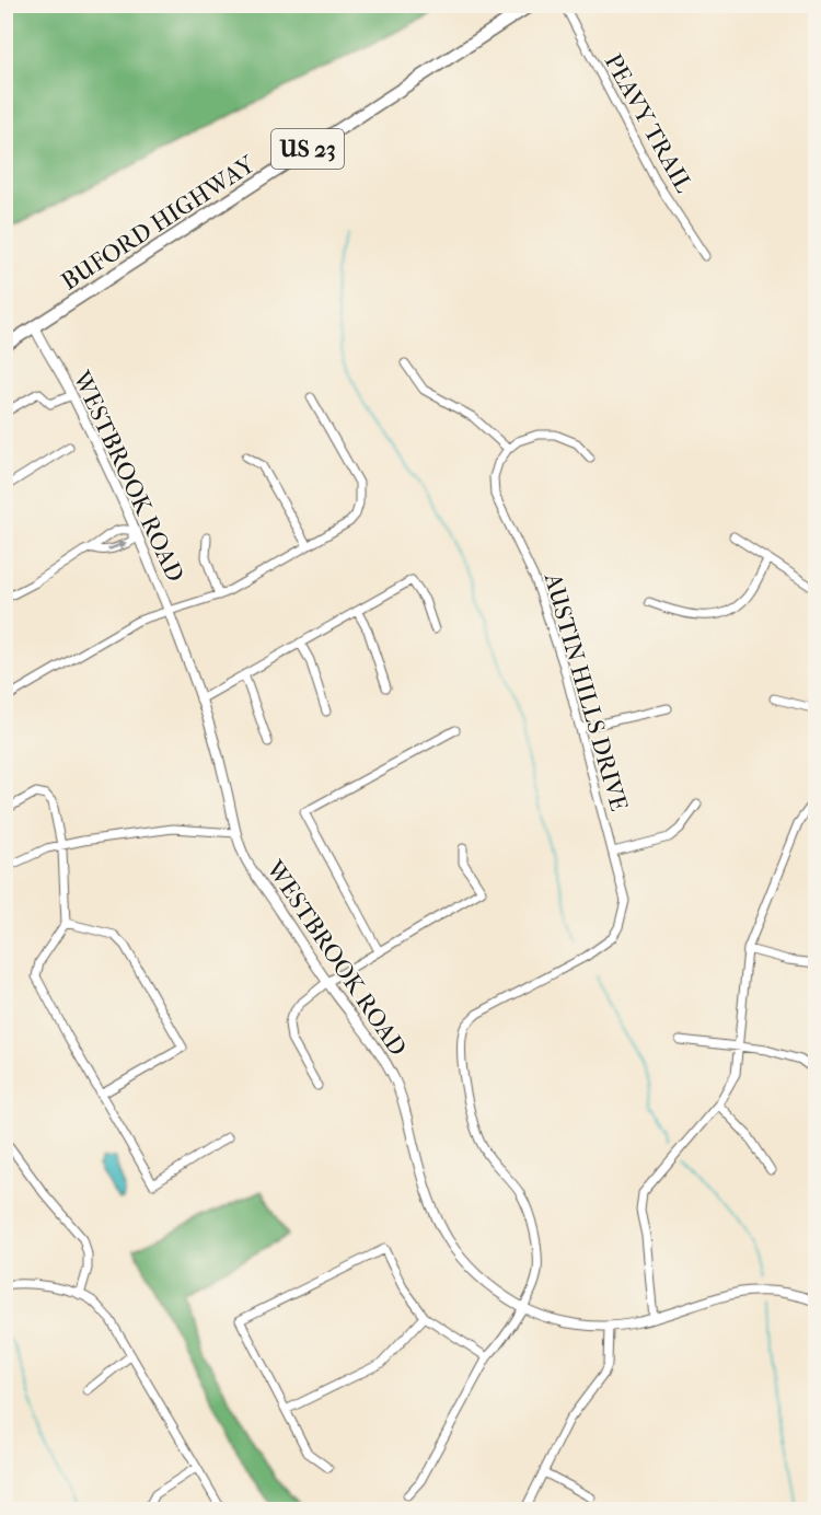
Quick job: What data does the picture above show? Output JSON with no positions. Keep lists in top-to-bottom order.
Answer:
{
  "streets": {
    "main road": ["US 23", "BUFORD HIGHWAY"],
    "street": ["PEAVY TRAIL", "WESTBROOK ROAD", "AUSTIN HILLS DRIVE"]
  },
  "crossings": [
    ["BUFORD HIGHWAY", "WESTBROOK ROAD"],
    ["WESTBROOK ROAD", "AUSTIN HILLS DRIVE"]
  ]
}
